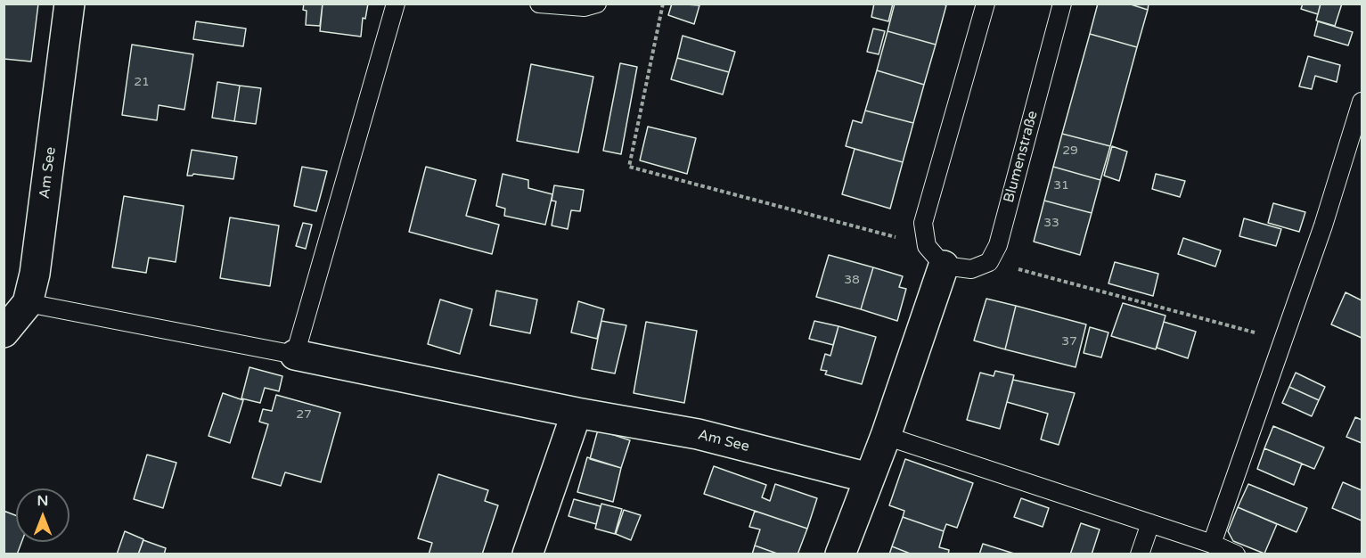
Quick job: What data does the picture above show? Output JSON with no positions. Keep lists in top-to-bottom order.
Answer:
{
  "streets": {
    "street": ["Am See"],
    "lane": ["Blumenstraße"]
  },
  "house_numbers": [
    "21",
    "29",
    "31",
    "33",
    "38",
    "37",
    "27"
  ],
  "north": "top"
}
